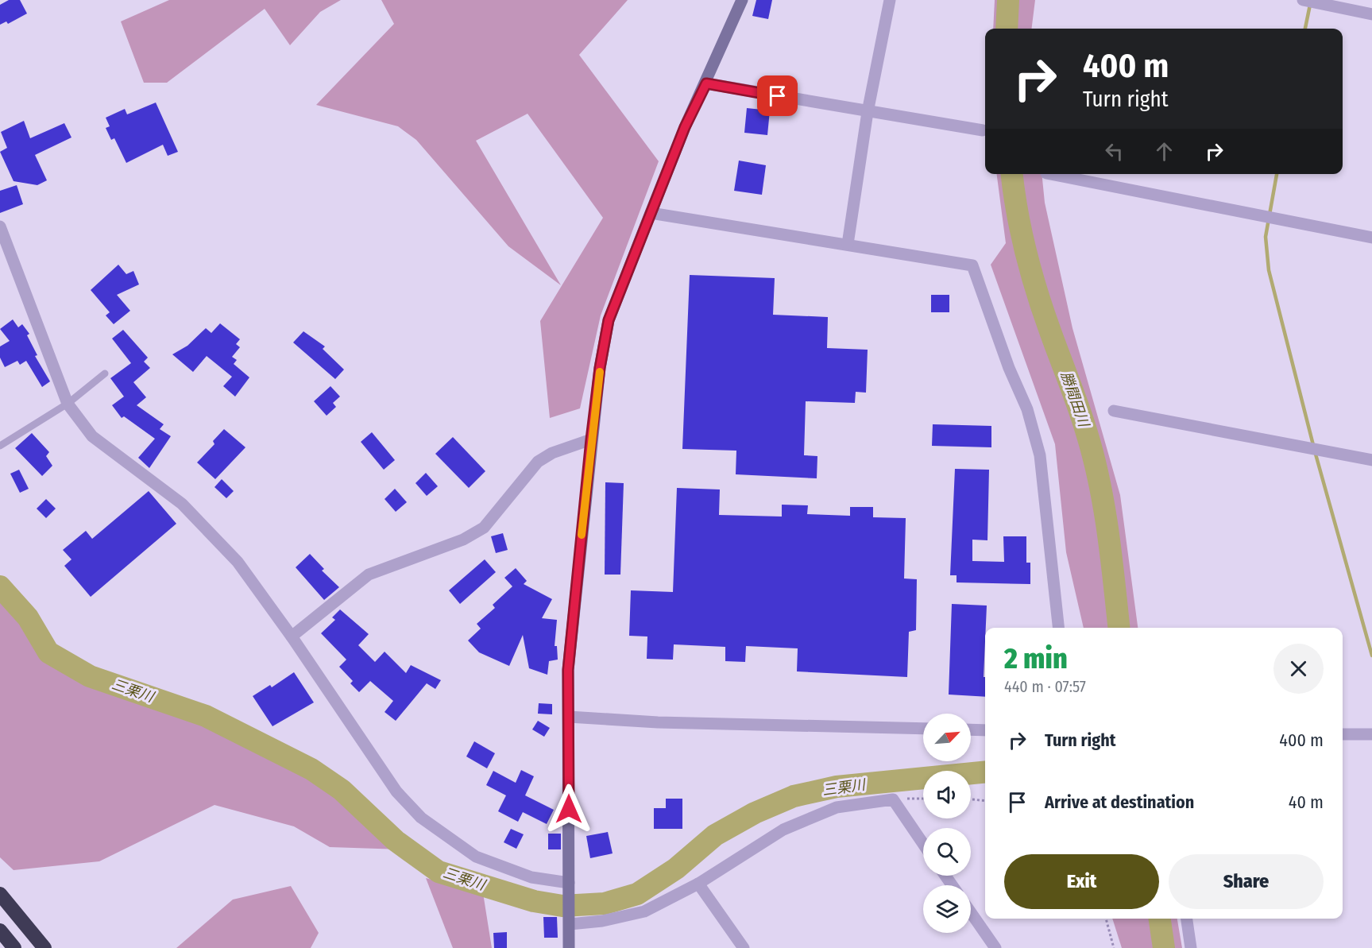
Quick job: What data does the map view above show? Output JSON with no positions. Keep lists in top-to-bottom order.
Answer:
{
  "water": ["勝間田川", "三栗川"],
  "north": "top right",
  "page": {
    "turn": ["400 m", "Turn right"],
    "heading": ["2 min", "440 m · 07:57"],
    "list": [
      {
        "name": "Turn right",
        "value": "400 m"
      },
      {
        "name": "Arrive at destination",
        "value": "40 m"
      }
    ],
    "buttons": ["Exit", "Share"]
  }
}
